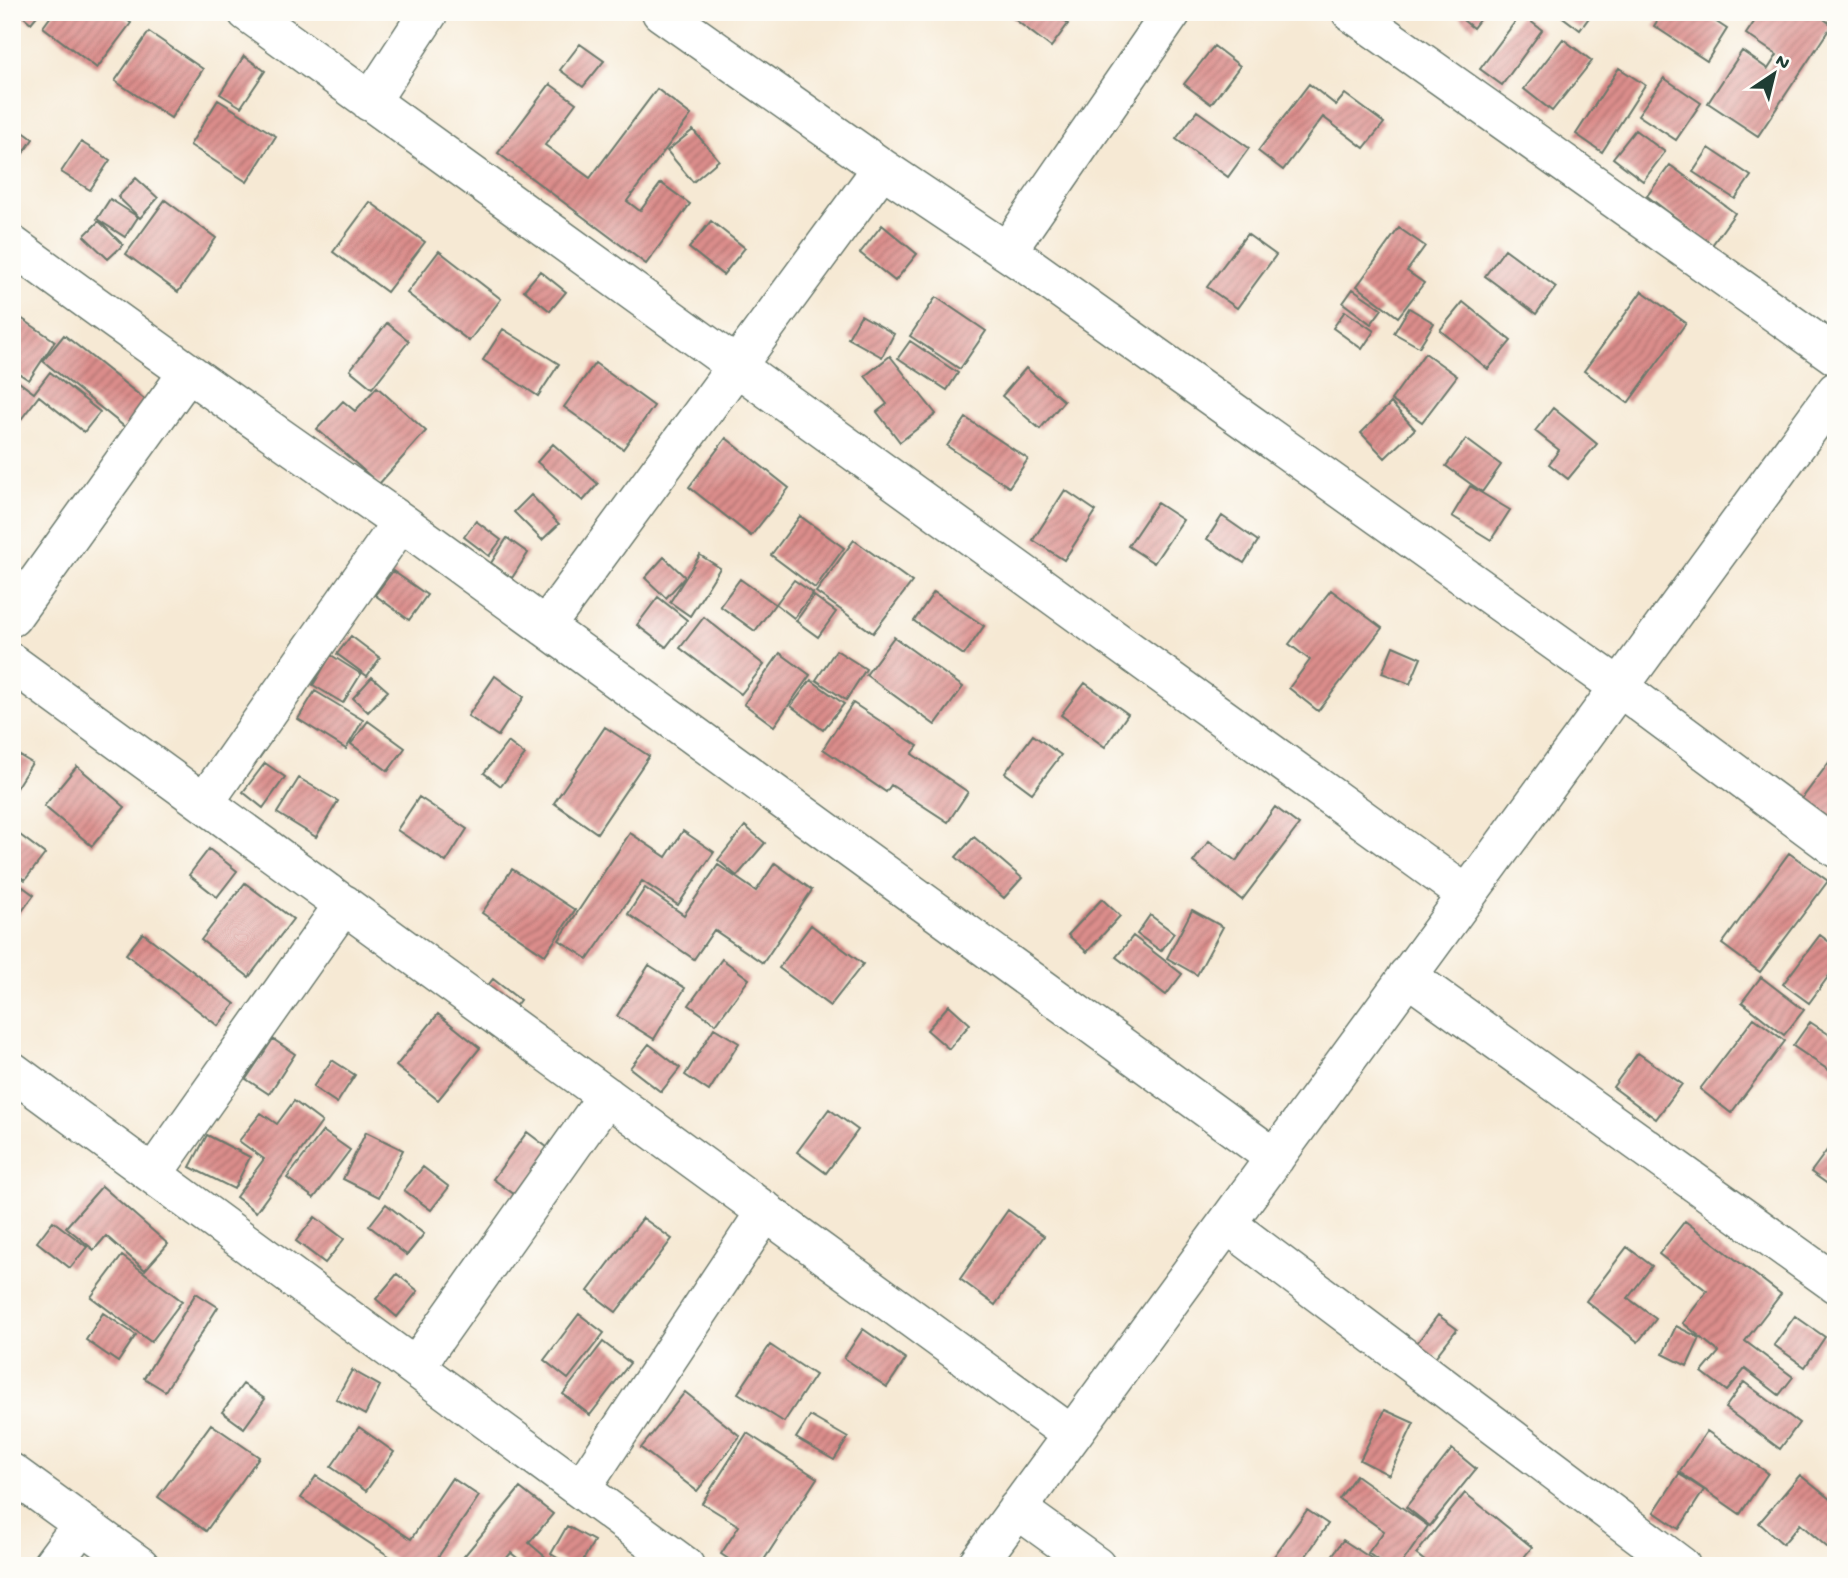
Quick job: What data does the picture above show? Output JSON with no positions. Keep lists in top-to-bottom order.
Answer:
{
  "north": "top right"
}
